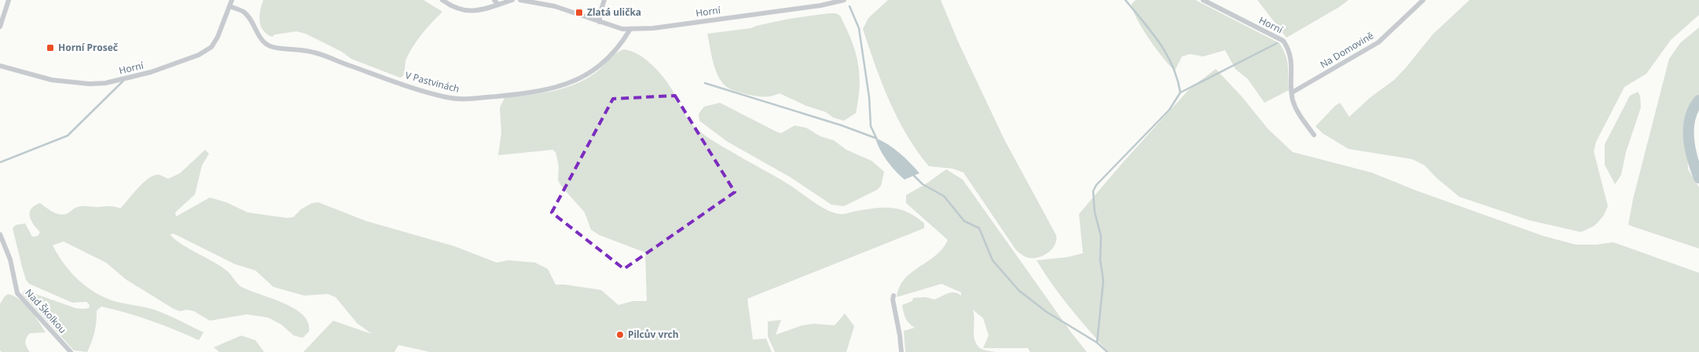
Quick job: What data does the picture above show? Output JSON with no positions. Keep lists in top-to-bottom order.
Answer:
{
  "streets": {
    "street": [
      "Horní",
      "Na Domovině",
      "V Pastvinách",
      "Nad Školkou"
    ]
  },
  "crossings": [
    ["Horní", "Na Domovině"],
    ["Horní", "V Pastvinách"]
  ],
  "places": {
    "transit": ["Zlatá ulička", "Horní Proseč"],
    "other": ["Pilcův vrch"]
  }
}
